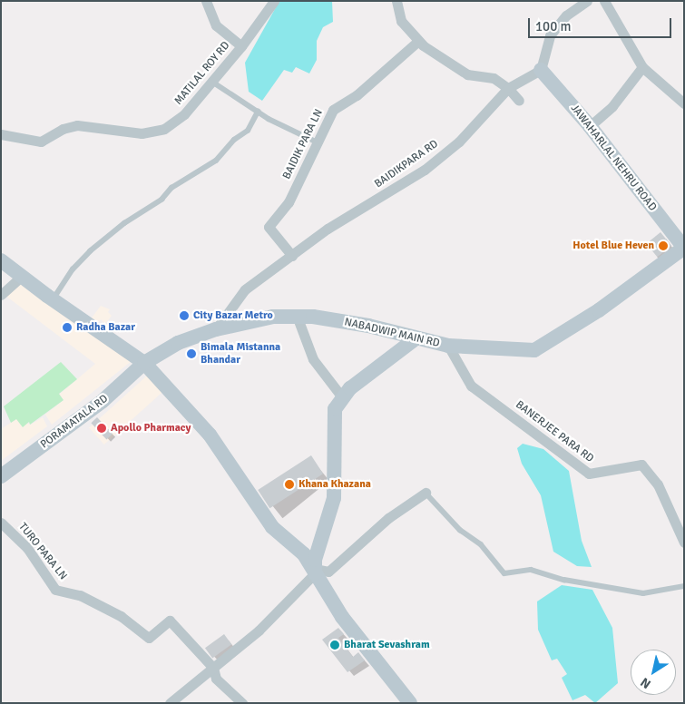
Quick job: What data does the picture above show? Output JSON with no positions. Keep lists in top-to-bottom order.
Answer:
{
  "streets": {
    "main road": ["JAWAHARLAL NEHRU ROAD", "NABADWIP MAIN RD", "PORAMATALA RD"],
    "street": [
      "MATILAL ROY RD",
      "BAIDIK PARA LN",
      "BAIDIKPARA RD",
      "BANERJEE PARA RD",
      "TURO PARA LN"
    ]
  },
  "crossings": [
    ["BAIDIK PARA LN", "BAIDIKPARA RD"],
    ["JAWAHARLAL NEHRU ROAD", "BAIDIKPARA RD"],
    ["JAWAHARLAL NEHRU ROAD", "NABADWIP MAIN RD"],
    ["BAIDIKPARA RD", "NABADWIP MAIN RD"],
    ["NABADWIP MAIN RD", "PORAMATALA RD"],
    ["NABADWIP MAIN RD", "BANERJEE PARA RD"]
  ],
  "places": [
    "Hotel Blue Heven",
    "City Bazar Metro",
    "Radha Bazar",
    "Bimala Mistanna Bhandar",
    "Apollo Pharmacy",
    "Khana Khazana",
    "Bharat Sevashram"
  ],
  "scale_bar": "100 m",
  "north": "bottom left"
}
